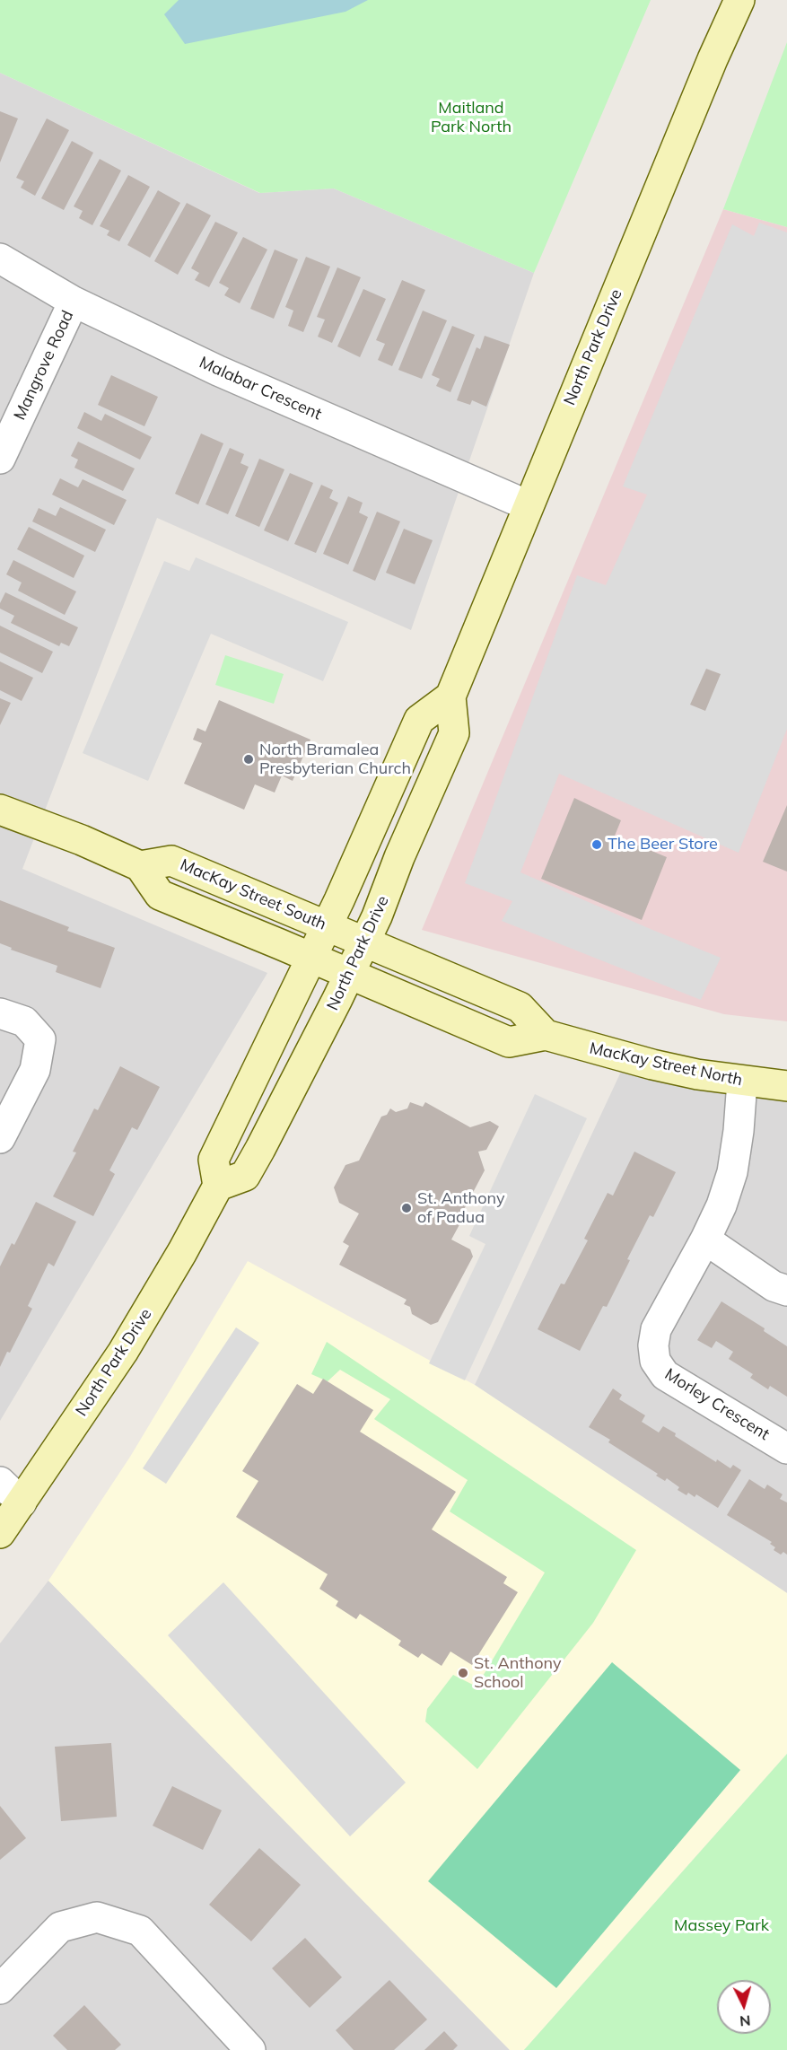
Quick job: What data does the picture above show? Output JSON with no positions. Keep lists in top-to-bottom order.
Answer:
{
  "streets": {
    "main road": ["North Park Drive", "MacKay Street South", "MacKay Street North"],
    "street": ["Mangrove Road", "Malabar Crescent", "Morley Crescent"]
  },
  "crossings": [
    ["North Park Drive", "Malabar Crescent"],
    ["North Park Drive", "MacKay Street South"],
    ["North Park Drive", "MacKay Street North"],
    ["Mangrove Road", "Malabar Crescent"],
    ["MacKay Street North", "Morley Crescent"]
  ],
  "parks": ["Maitland Park North", "Massey Park"],
  "places": [
    "North Bramalea Presbyterian Church",
    "The Beer Store",
    "St. Anthony of Padua",
    "St. Anthony School"
  ],
  "north": "bottom"
}
